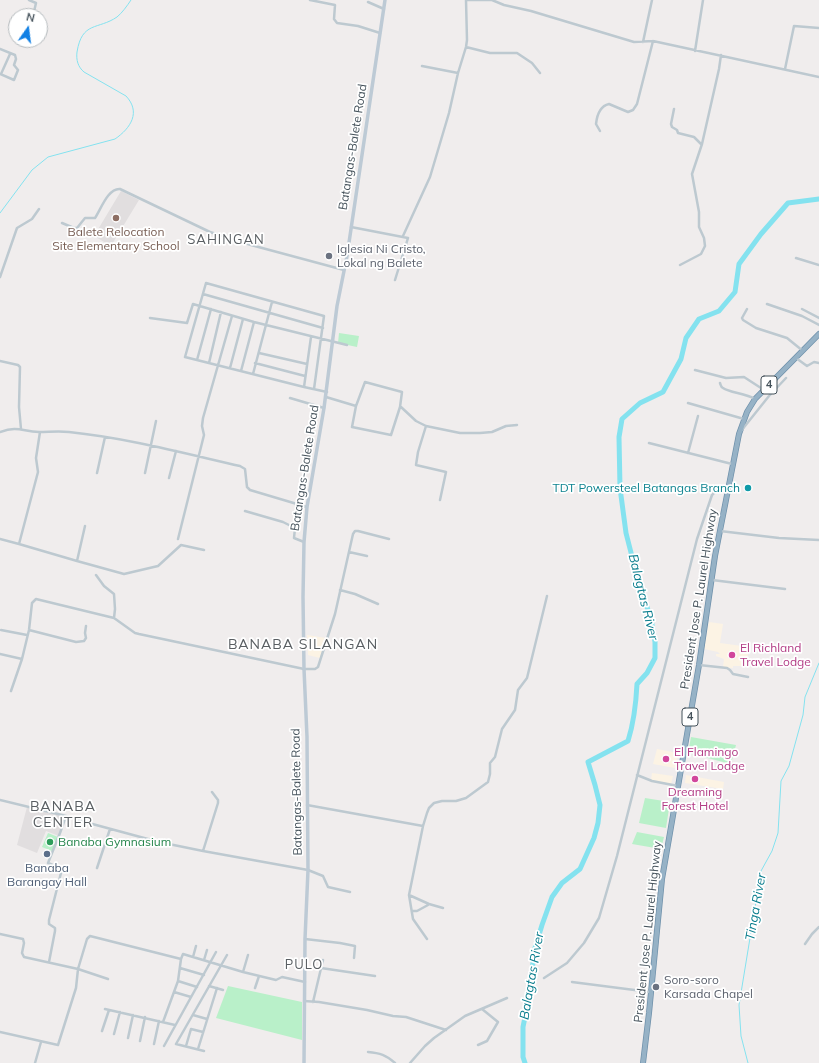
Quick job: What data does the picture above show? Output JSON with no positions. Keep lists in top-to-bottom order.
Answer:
{
  "streets": {
    "highway": ["4", "President Jose P. Laurel Highway"],
    "main road": ["Batangas-Balete Road"]
  },
  "districts": [
    "SAHINGAN",
    "BANABA SILANGAN",
    "BANABA CENTER",
    "PULO"
  ],
  "water": ["Balagtas River", "Tinga River"],
  "places": [
    "Balete Relocation Site Elementary School",
    "Iglesia Ni Cristo, Lokal ng Balete",
    "TDT Powersteel Batangas Branch",
    "El Richland Travel Lodge",
    "El Flamingo Travel Lodge",
    "Dreaming Forest Hotel",
    "Banaba Gymnasium",
    "Banaba Barangay Hall",
    "Soro-soro Karsada Chapel"
  ],
  "north": "top"
}
